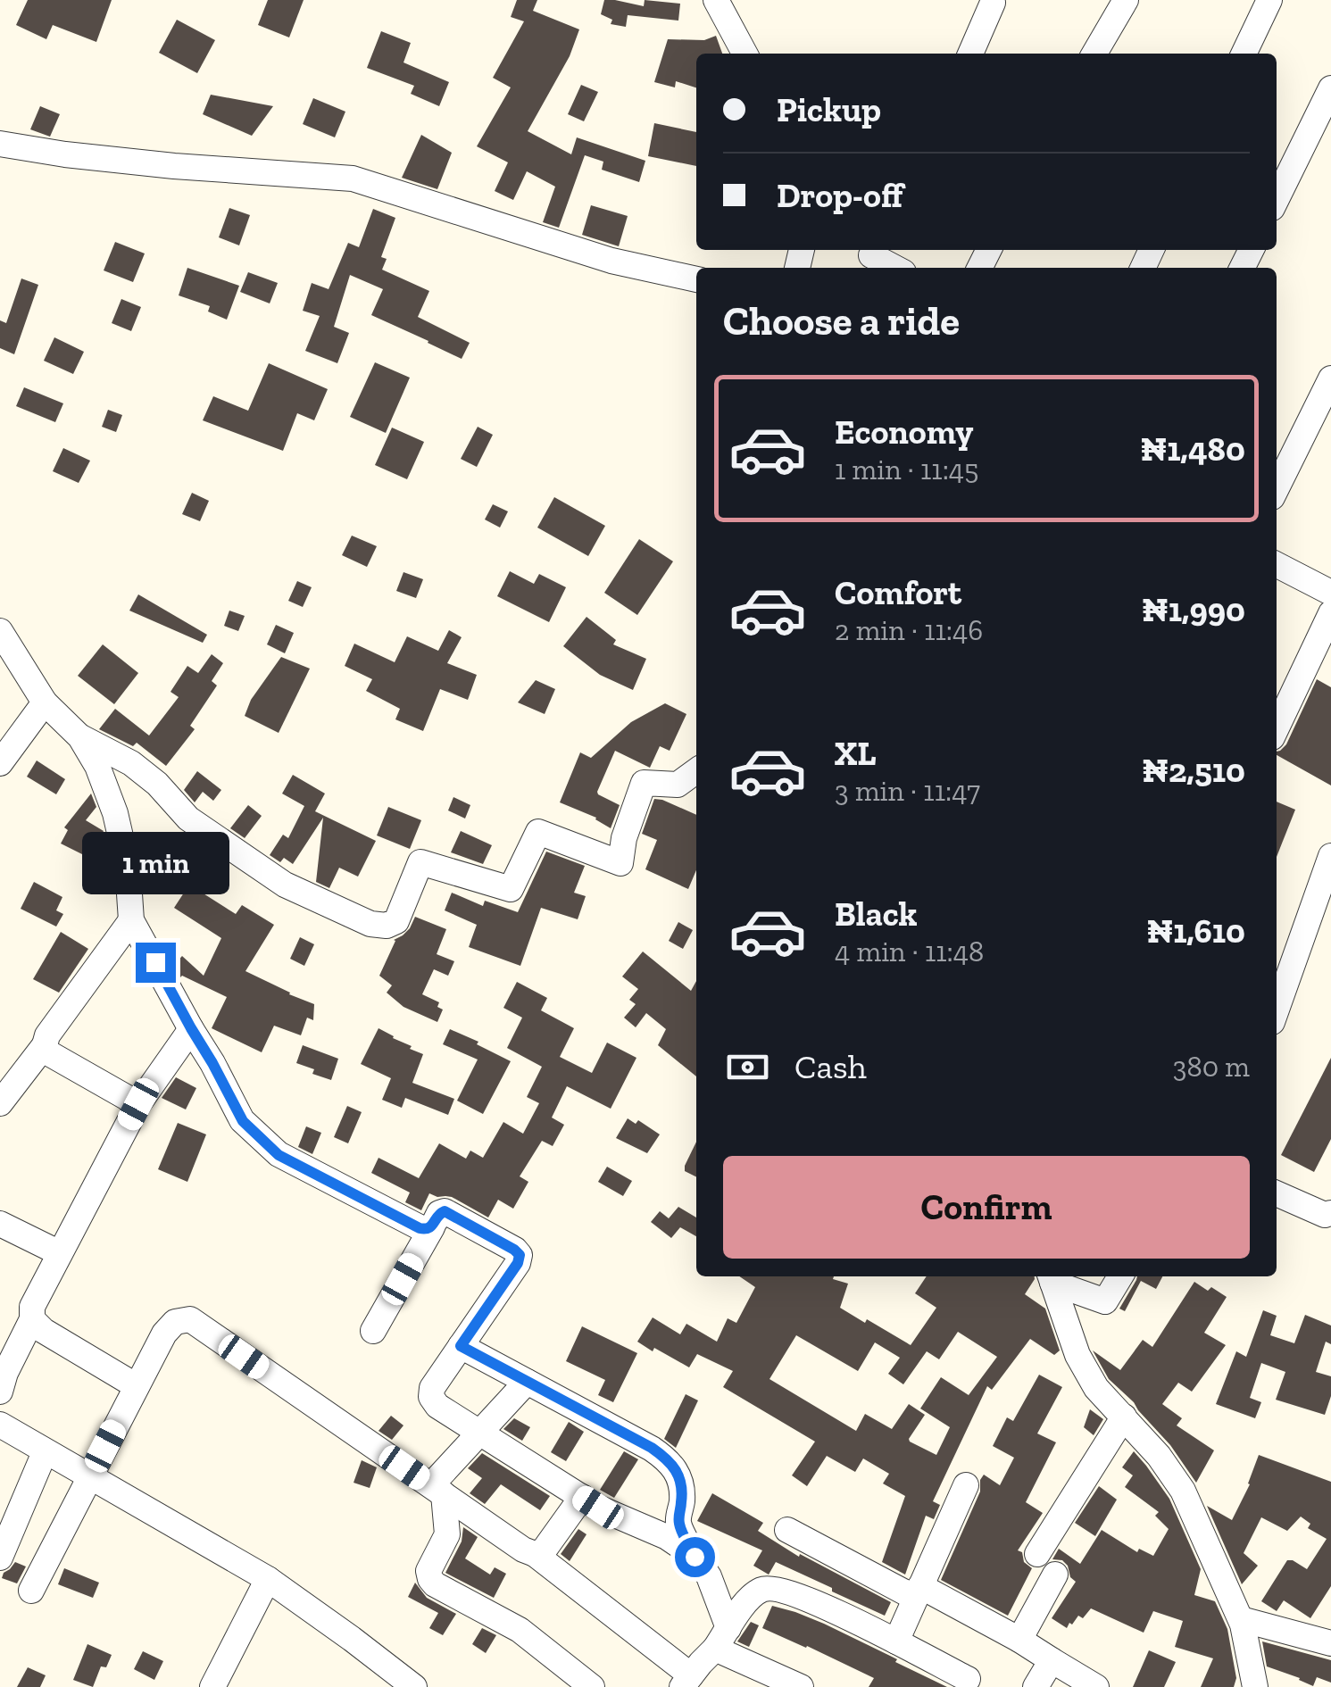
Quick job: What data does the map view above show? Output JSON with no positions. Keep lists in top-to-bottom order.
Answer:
{
  "page": {
    "banner": ["Pickup", "Drop-off"],
    "heading": "Choose a ride",
    "list": [
      {
        "name": "Economy",
        "note": "1 min · 11:45",
        "value": "₦1,480"
      },
      {
        "name": "Comfort",
        "note": "2 min · 11:46",
        "value": "₦1,990"
      },
      {
        "name": "XL",
        "note": "3 min · 11:47",
        "value": "₦2,510"
      },
      {
        "name": "Black",
        "note": "4 min · 11:48",
        "value": "₦1,610"
      }
    ],
    "bubble": "1 min",
    "pay": ["Cash", "380 m"],
    "buttons": "Confirm"
  }
}
